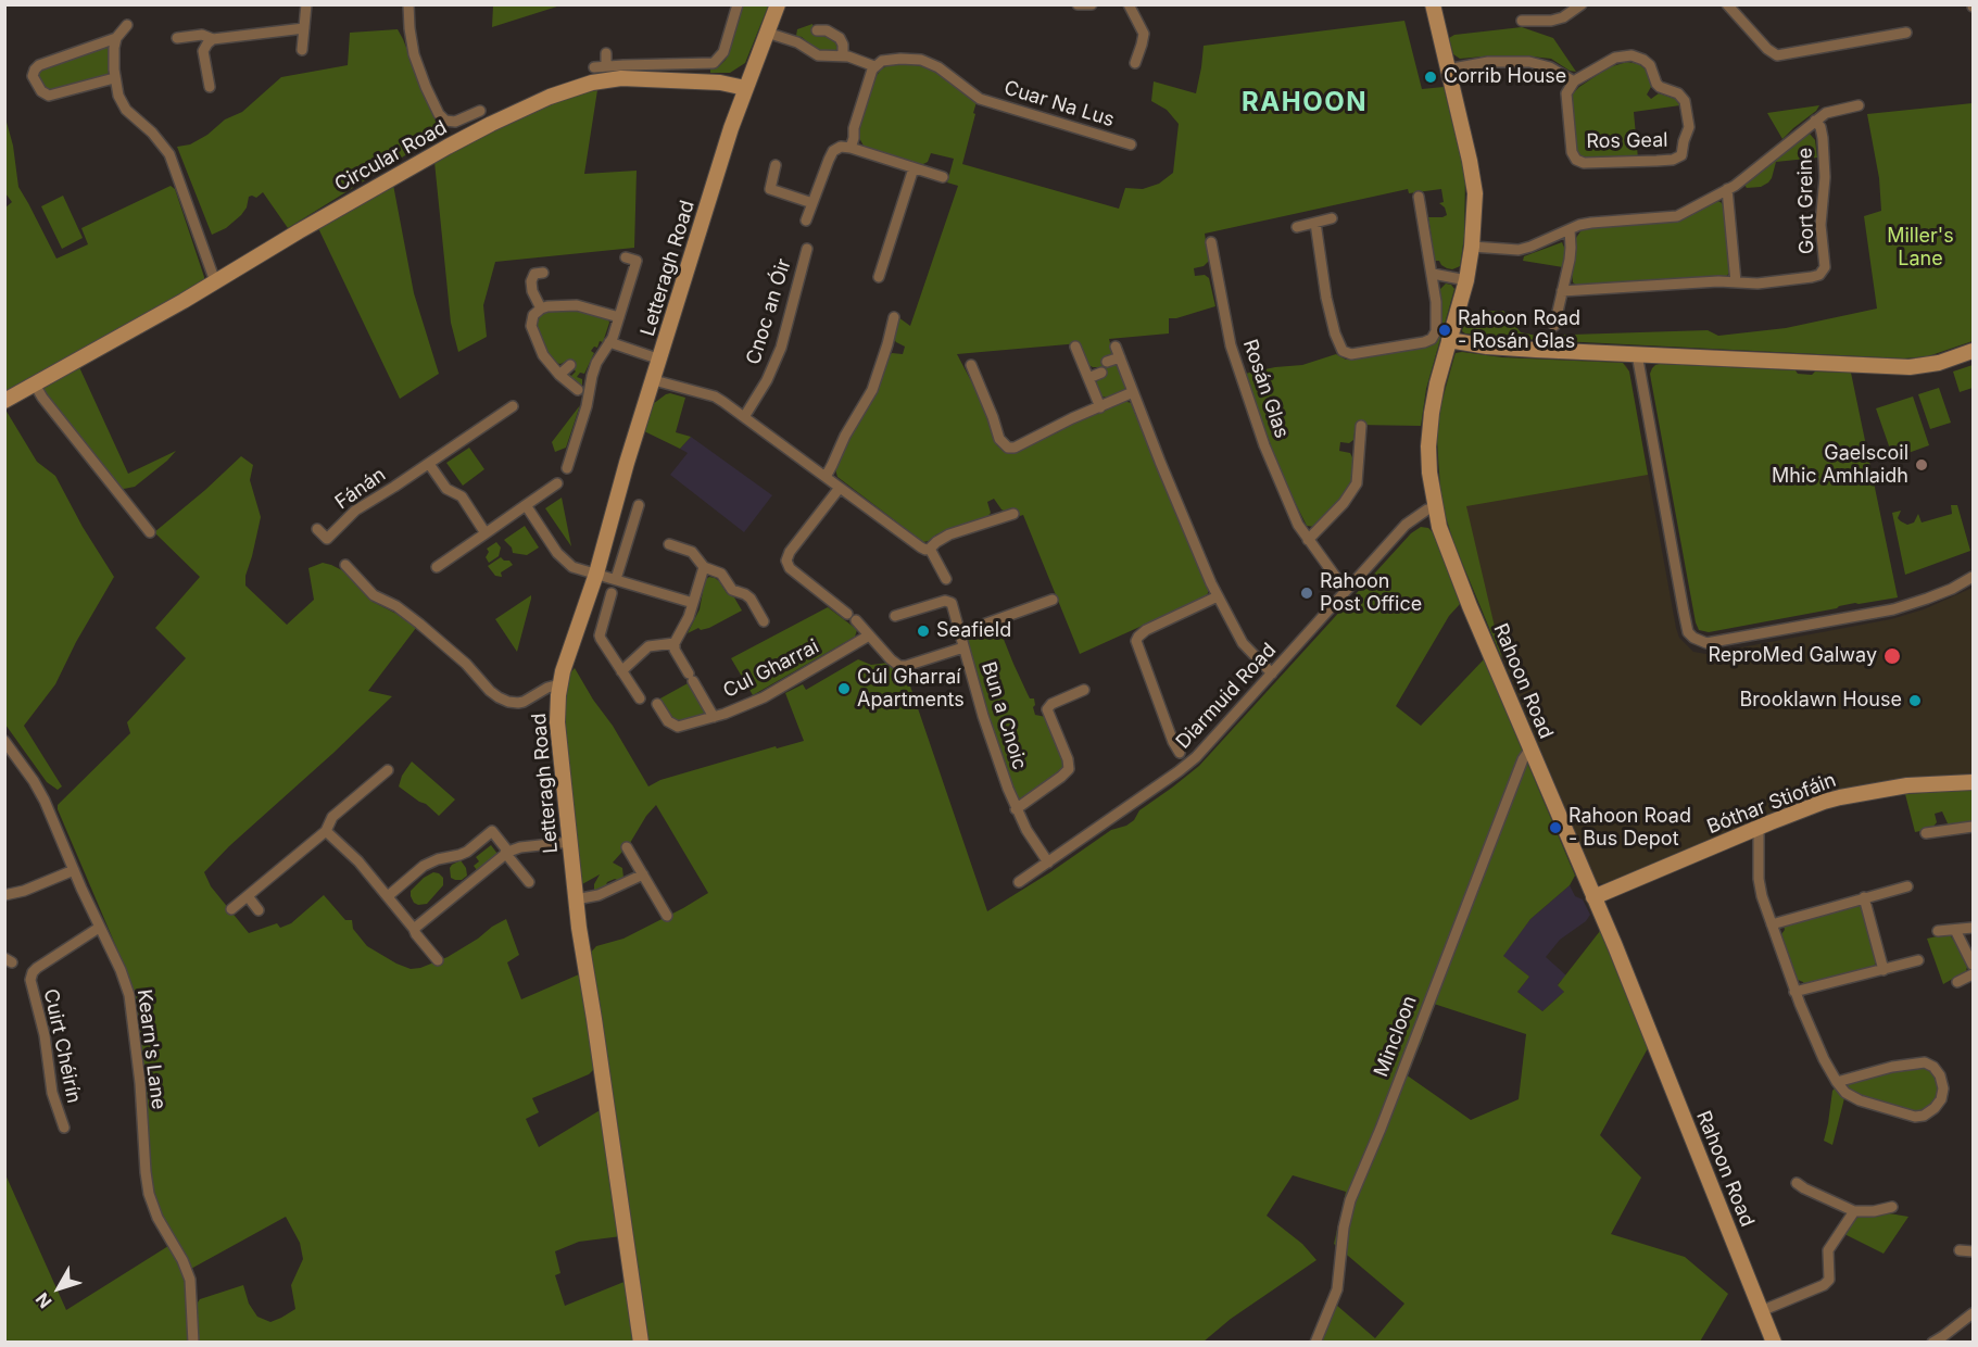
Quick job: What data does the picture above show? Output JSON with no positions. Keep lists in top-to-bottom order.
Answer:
{
  "streets": {
    "street": [
      "Cuar Na Lus",
      "Ros Geal",
      "Circular Road",
      "Gort Greine",
      "Letteragh Road",
      "Cnoc an Óir",
      "Rosán Glas",
      "Fánán",
      "Cul Gharrai",
      "Rahoon Road",
      "Diarmuid Road",
      "Bun a Cnoic",
      "Bóthar Stiofáin",
      "Mincloon",
      "Cuirt Chéirín",
      "Kearn's Lane"
    ]
  },
  "crossings": [
    ["Circular Road", "Letteragh Road"],
    ["Gort Greine", "Rahoon Road"],
    ["Rosán Glas", "Diarmuid Road"],
    ["Rahoon Road", "Diarmuid Road"],
    ["Rahoon Road", "Bóthar Stiofáin"],
    ["Rahoon Road", "Mincloon"],
    ["Diarmuid Road", "Bun a Cnoic"],
    ["Cuirt Chéirín", "Kearn's Lane"]
  ],
  "districts": ["RAHOON"],
  "parks": ["Miller's Lane"],
  "places": [
    "Corrib House",
    "Rahoon Road - Rosán Glas",
    "Gaelscoil Mhic Amhlaidh",
    "Rahoon Post Office",
    "Seafield",
    "ReproMed Galway",
    "Cúl Gharraí Apartments",
    "Brooklawn House",
    "Rahoon Road - Bus Depot"
  ],
  "north": "bottom left"
}
